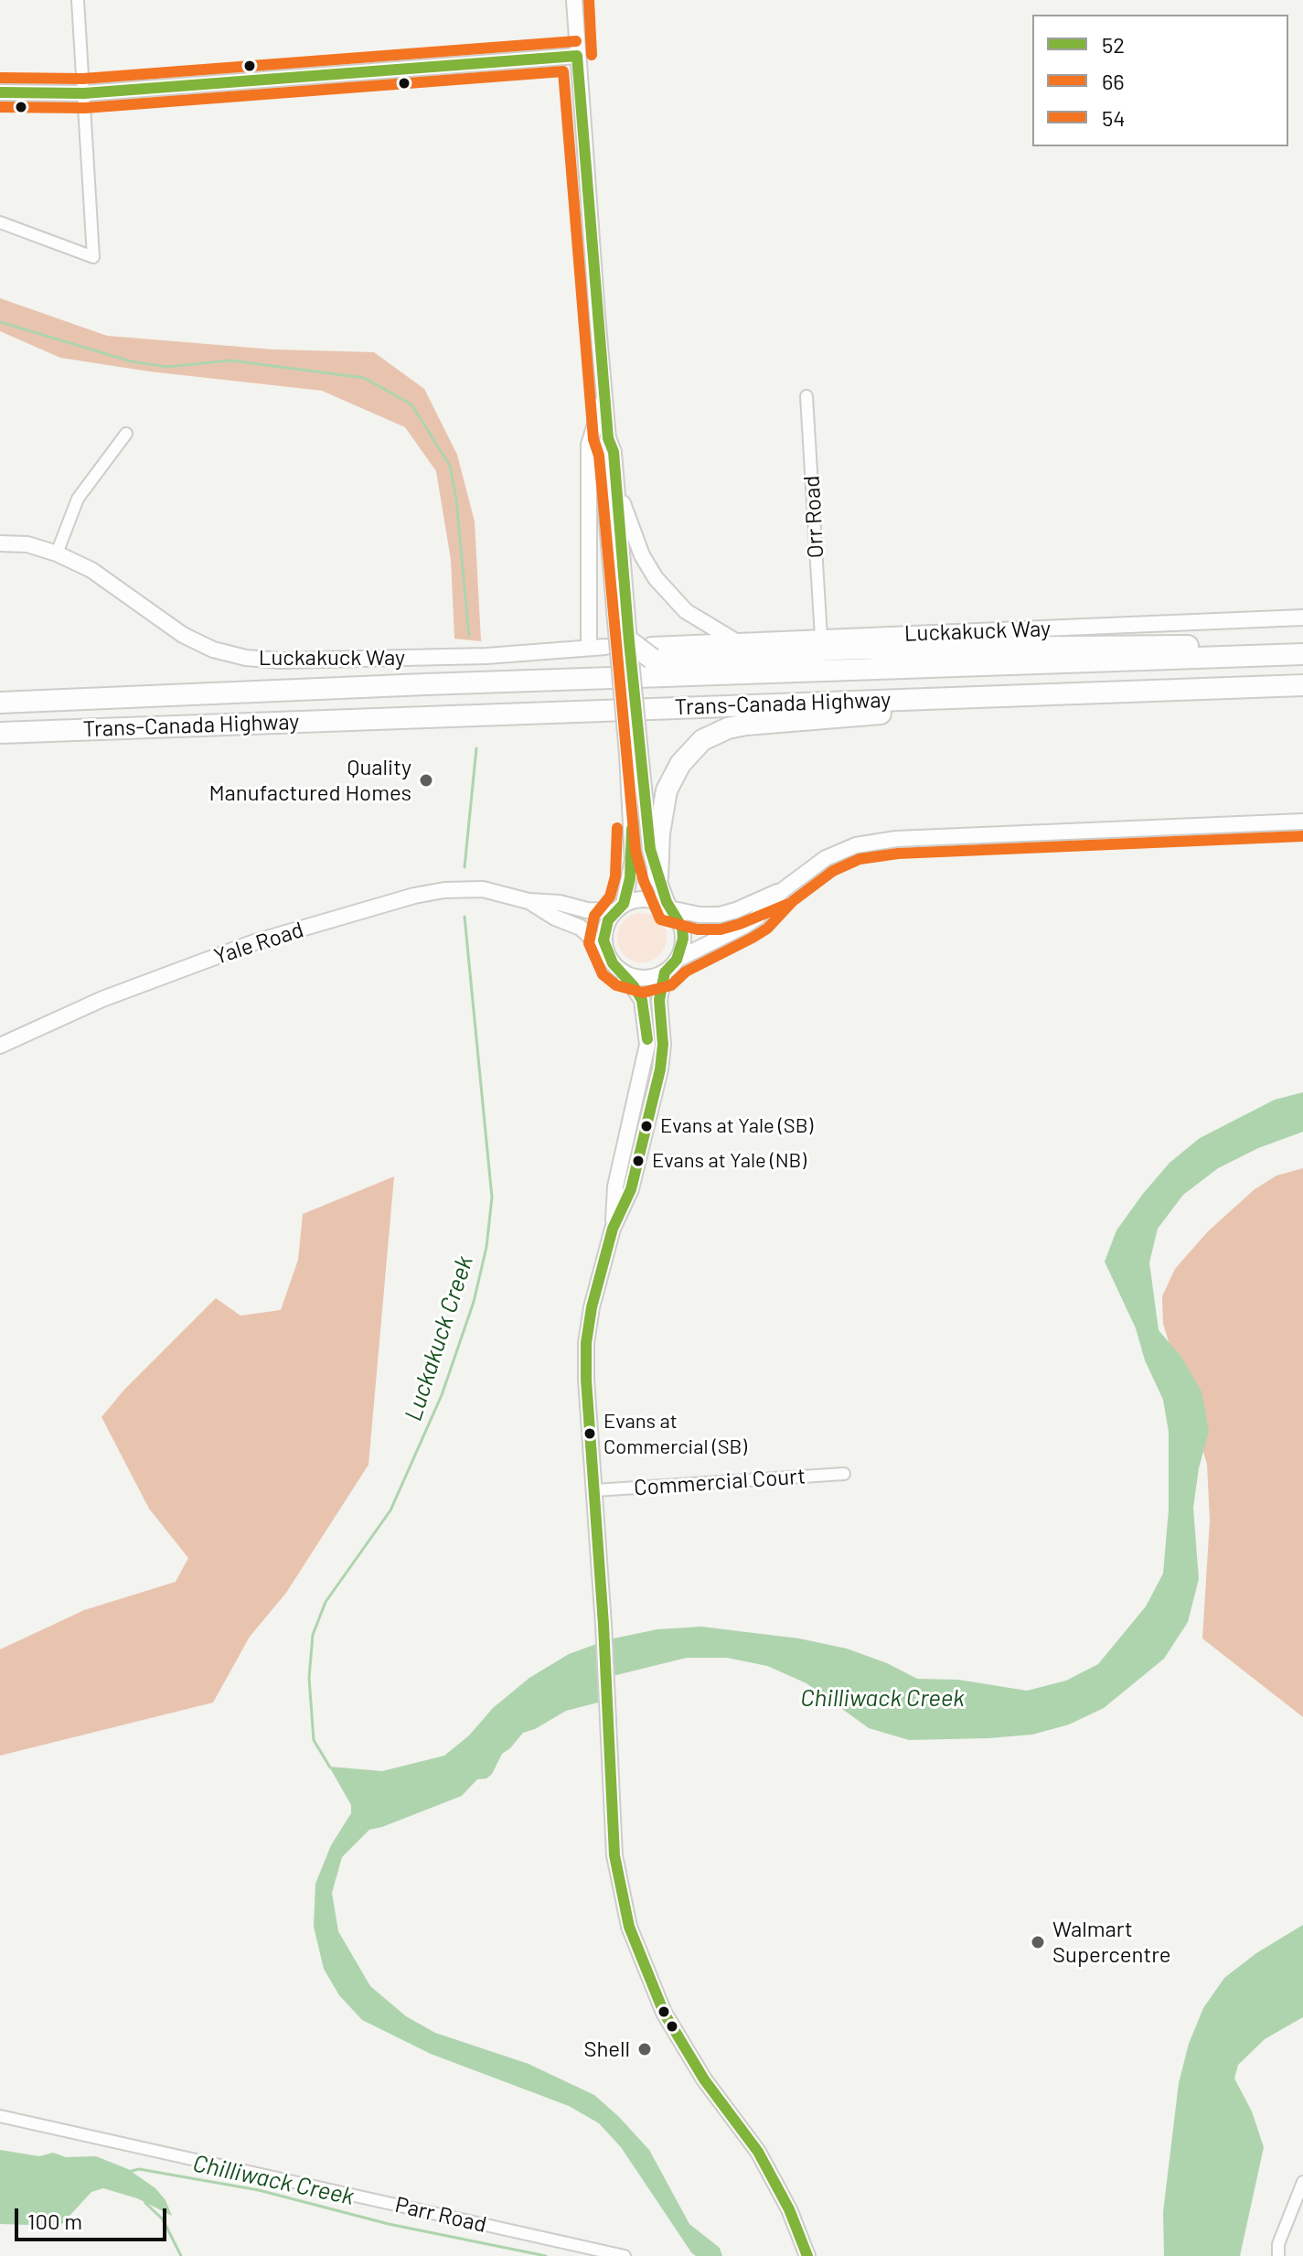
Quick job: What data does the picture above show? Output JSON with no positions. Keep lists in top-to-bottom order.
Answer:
{
  "streets": {
    "highway": ["Trans-Canada Highway"],
    "street": [
      "Orr Road",
      "Luckakuck Way",
      "Yale Road",
      "Commercial Court",
      "Parr Road"
    ]
  },
  "crossings": [
    ["Orr Road", "Luckakuck Way"]
  ],
  "water": ["Luckakuck Creek", "Chilliwack Creek"],
  "places": [
    "Quality Manufactured Homes",
    "Evans at Yale (SB)",
    "Evans at Yale (NB)",
    "Evans at Commercial (SB)",
    "Walmart Supercentre",
    "Shell"
  ],
  "lines": ["transit line 54", "transit line 52", "transit line 66"],
  "legend": ["52", "66", "54"],
  "scale_bar": "100 m"
}
